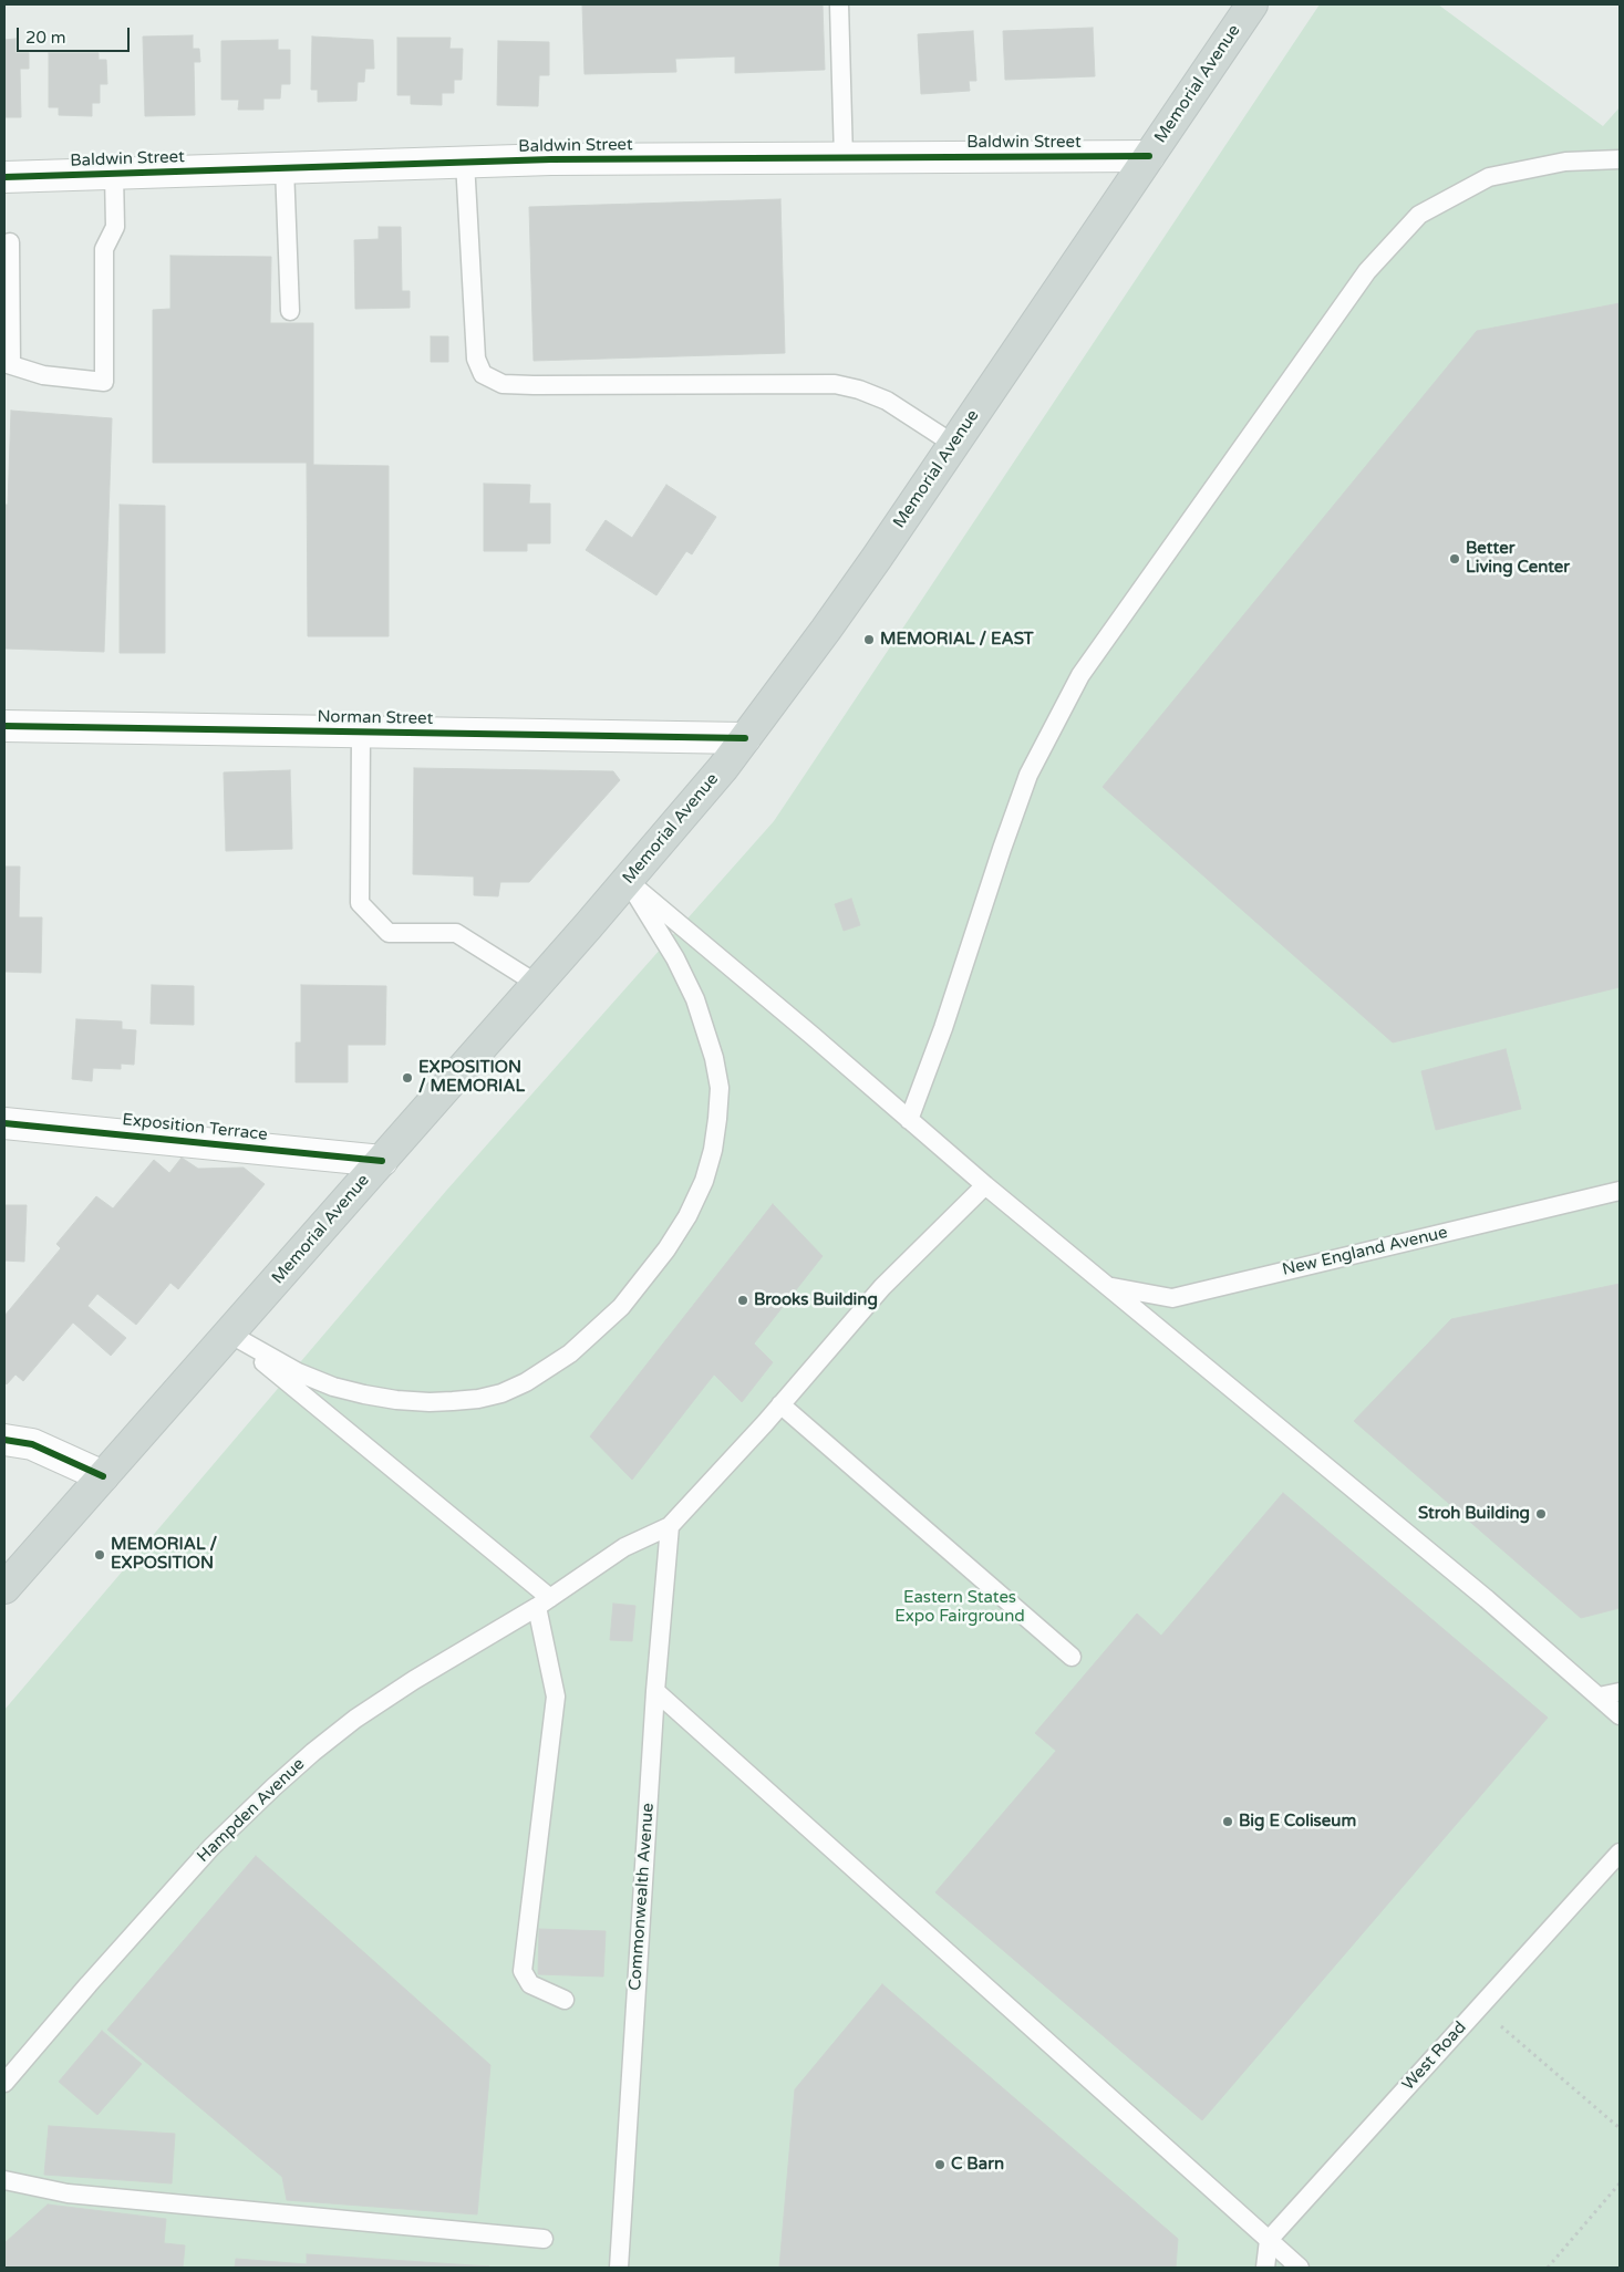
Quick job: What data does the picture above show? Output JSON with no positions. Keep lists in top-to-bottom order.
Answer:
{
  "streets": {
    "main road": ["Memorial Avenue"],
    "street": ["Baldwin Street", "Norman Street", "Exposition Terrace"],
    "lane": [
      "New England Avenue",
      "Hampden Avenue",
      "Commonwealth Avenue",
      "West Road"
    ]
  },
  "crossings": [
    ["Memorial Avenue", "Baldwin Street"],
    ["Memorial Avenue", "Norman Street"],
    ["Memorial Avenue", "Exposition Terrace"],
    ["Hampden Avenue", "Commonwealth Avenue"]
  ],
  "parks": ["Eastern States Expo Fairground"],
  "places": [
    "Better Living Center",
    "MEMORIAL / EAST",
    "EXPOSITION / MEMORIAL",
    "Brooks Building",
    "Stroh Building",
    "MEMORIAL / EXPOSITION",
    "Big E Coliseum",
    "C Barn"
  ],
  "scale_bar": "20 m"
}
